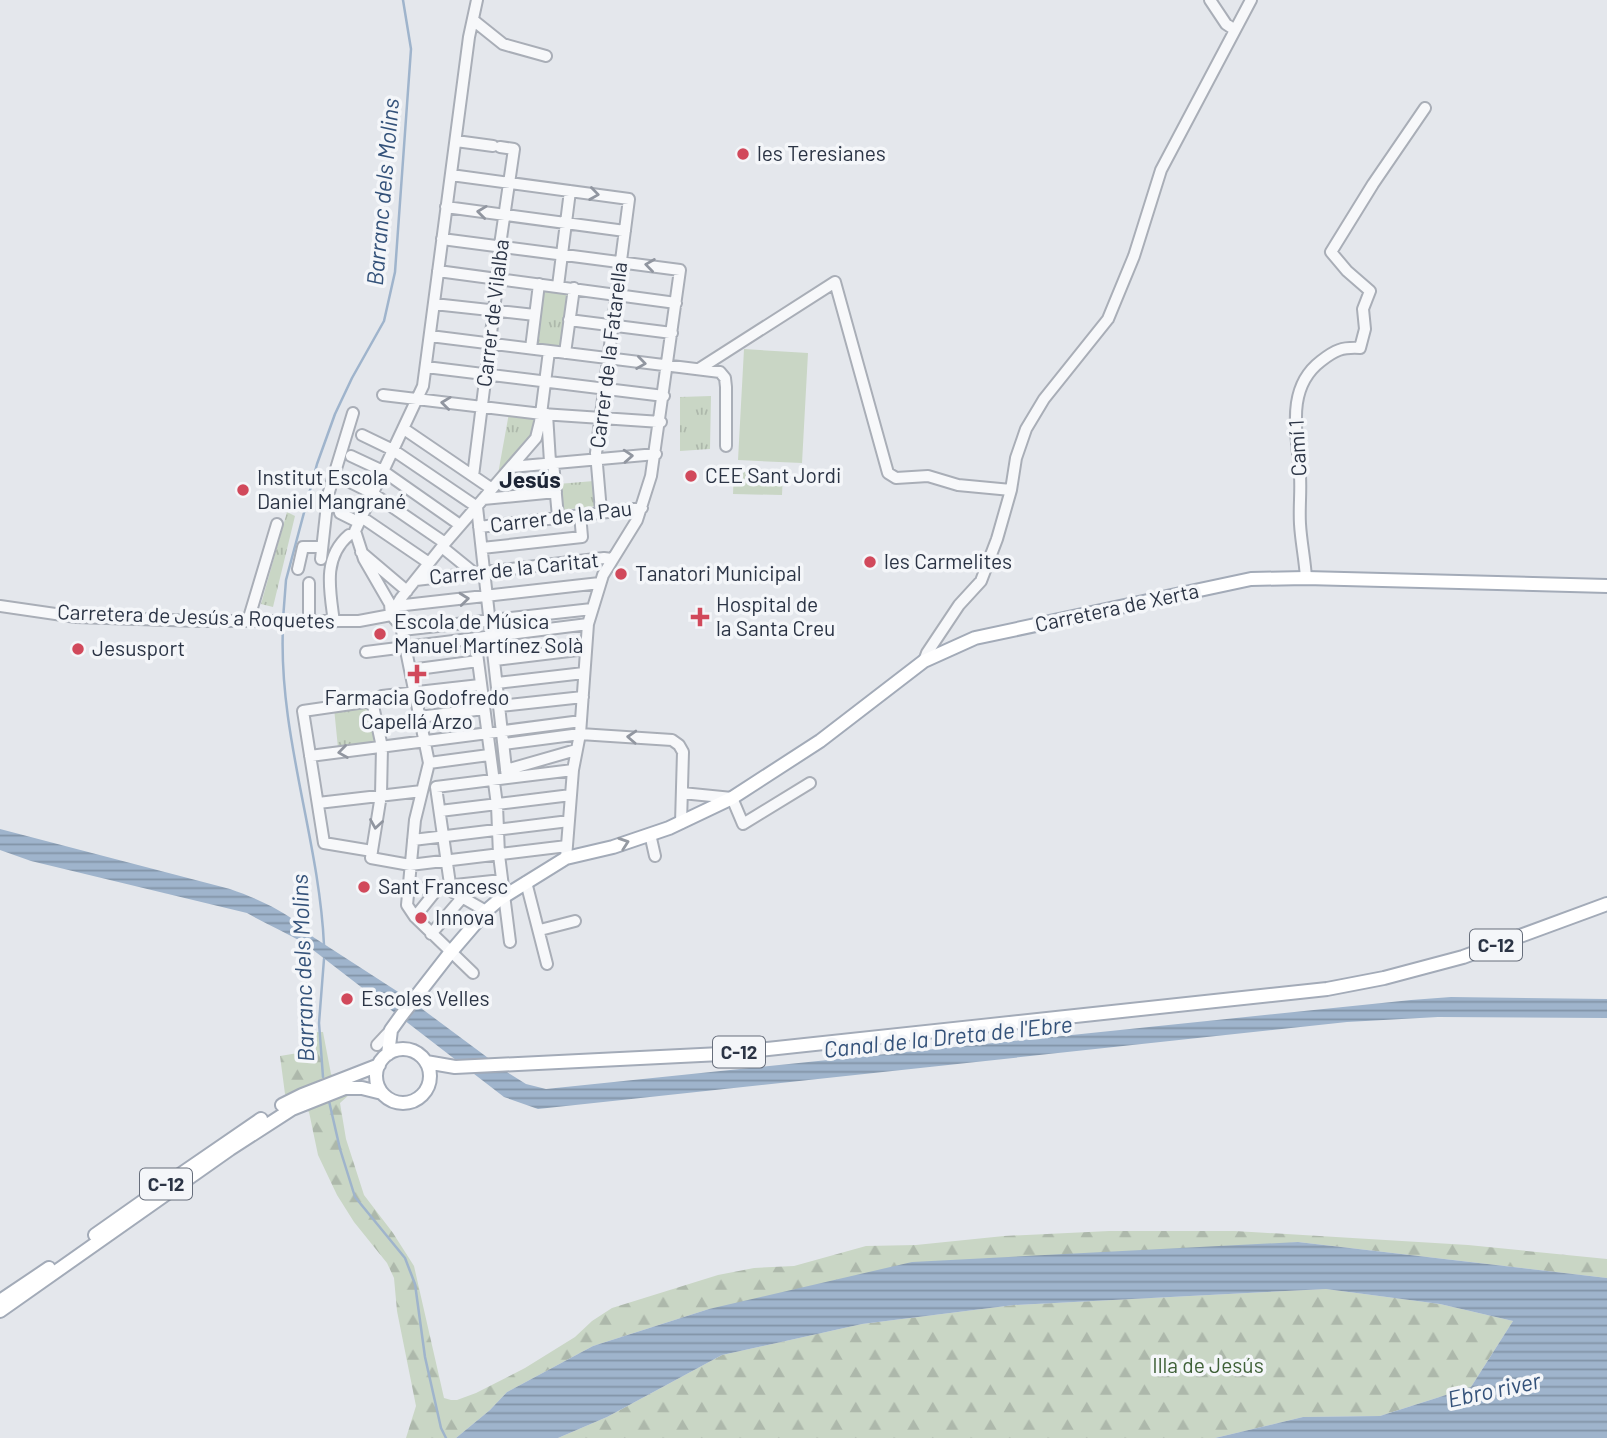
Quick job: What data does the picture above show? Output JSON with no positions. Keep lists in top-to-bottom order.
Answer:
{
  "streets": {
    "main road": ["Carretera de Xerta", "C-12"],
    "street": [
      "Carrer de Vilalba",
      "Carrer de la Fatarella",
      "Camí 1",
      "Carrer de la Pau",
      "Carrer de la Caritat",
      "Carretera de Jesús a Roquetes"
    ]
  },
  "crossings": [
    ["Carrer de la Fatarella", "Carrer de la Pau"],
    ["Camí 1", "Carretera de Xerta"]
  ],
  "districts": ["Jesús"],
  "water": ["Barranc dels Molins", "Canal de la Dreta de l'Ebre", "Ebro river"],
  "parks": ["Illa de Jesús"],
  "places": {
    "other": [
      "les Teresianes",
      "CEE Sant Jordi",
      "Institut Escola Daniel Mangrané",
      "les Carmelites",
      "Tanatori Municipal",
      "Escola de Música Manuel Martínez Solà",
      "Jesusport",
      "Sant Francesc",
      "Innova",
      "Escoles Velles"
    ],
    "health": ["Hospital de la Santa Creu", "Farmacia Godofredo Capellá Arzo"]
  }
}
